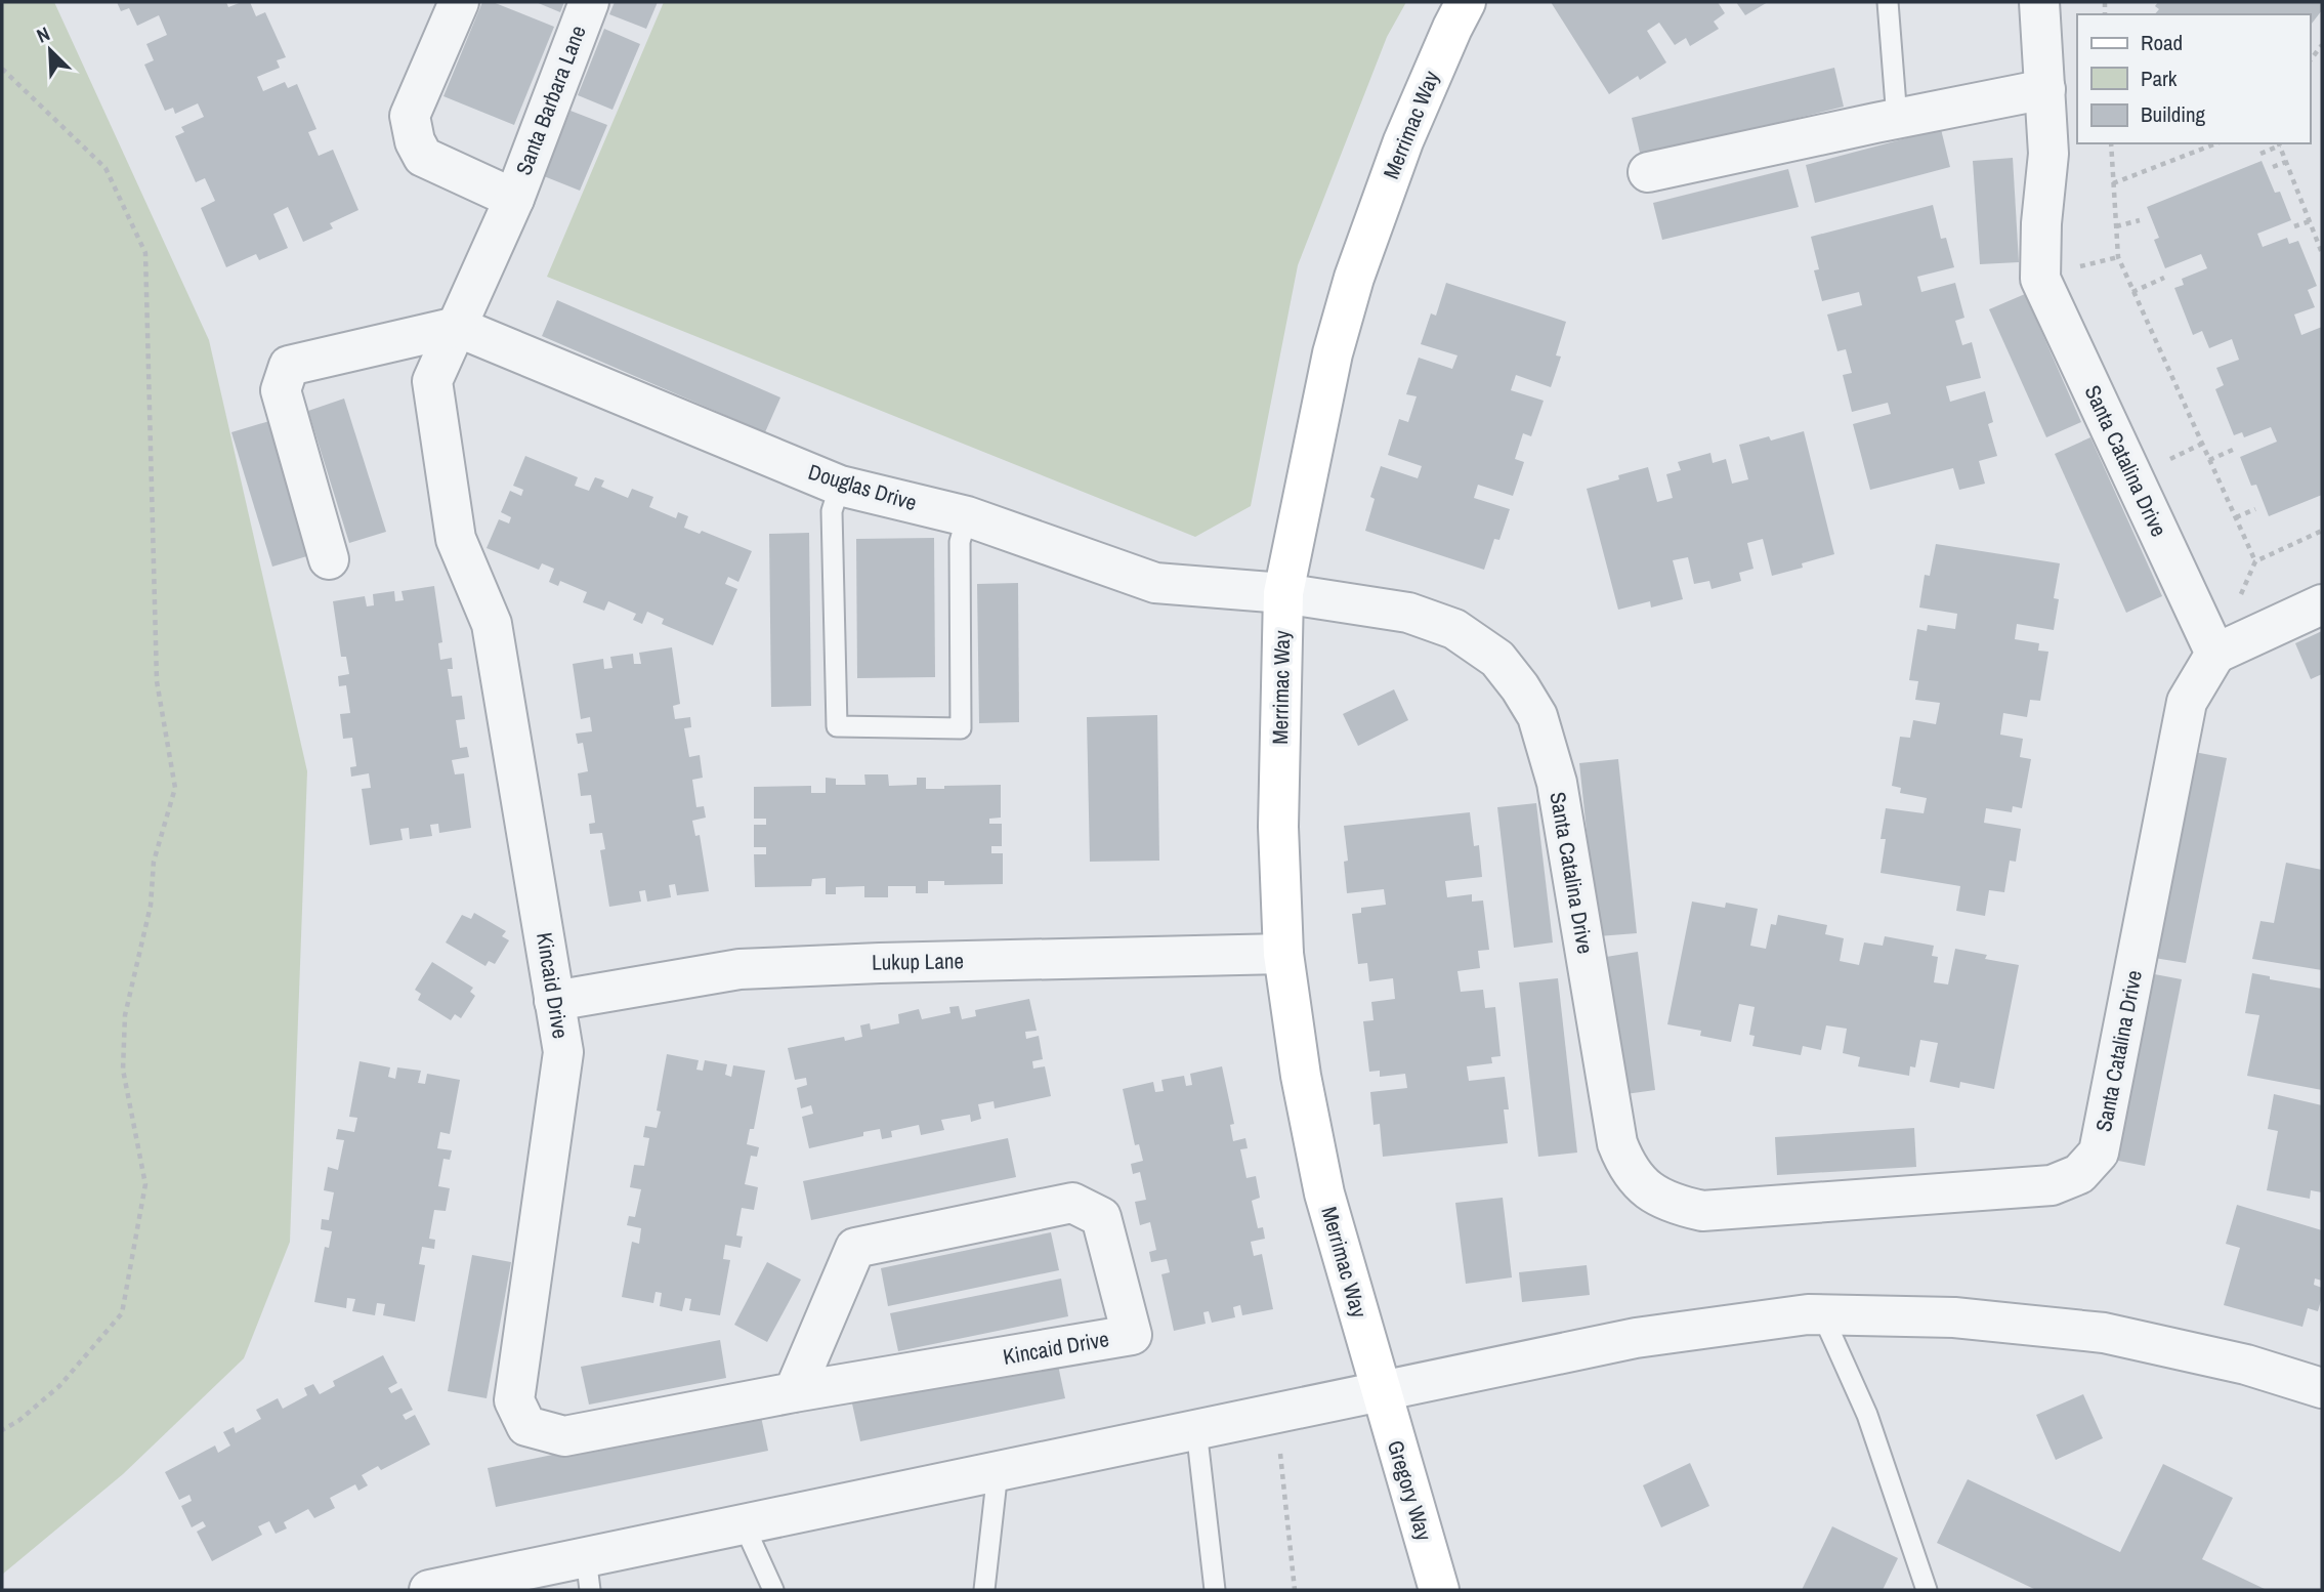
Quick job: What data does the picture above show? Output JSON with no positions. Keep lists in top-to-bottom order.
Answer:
{
  "streets": {
    "street": [
      "Santa Barbara Lane",
      "Merrimac Way",
      "Santa Catalina Drive",
      "Douglas Drive",
      "Lukup Lane",
      "Kincaid Drive",
      "Gregory Way"
    ]
  },
  "crossings": [
    ["Santa Barbara Lane", "Douglas Drive"],
    ["Santa Barbara Lane", "Kincaid Drive"],
    ["Merrimac Way", "Santa Catalina Drive"],
    ["Merrimac Way", "Douglas Drive"],
    ["Merrimac Way", "Lukup Lane"],
    ["Merrimac Way", "Gregory Way"],
    ["Santa Catalina Drive", "Douglas Drive"],
    ["Douglas Drive", "Kincaid Drive"],
    ["Lukup Lane", "Kincaid Drive"]
  ],
  "legend": ["Road", "Park", "Building"],
  "north": "top left"
}
